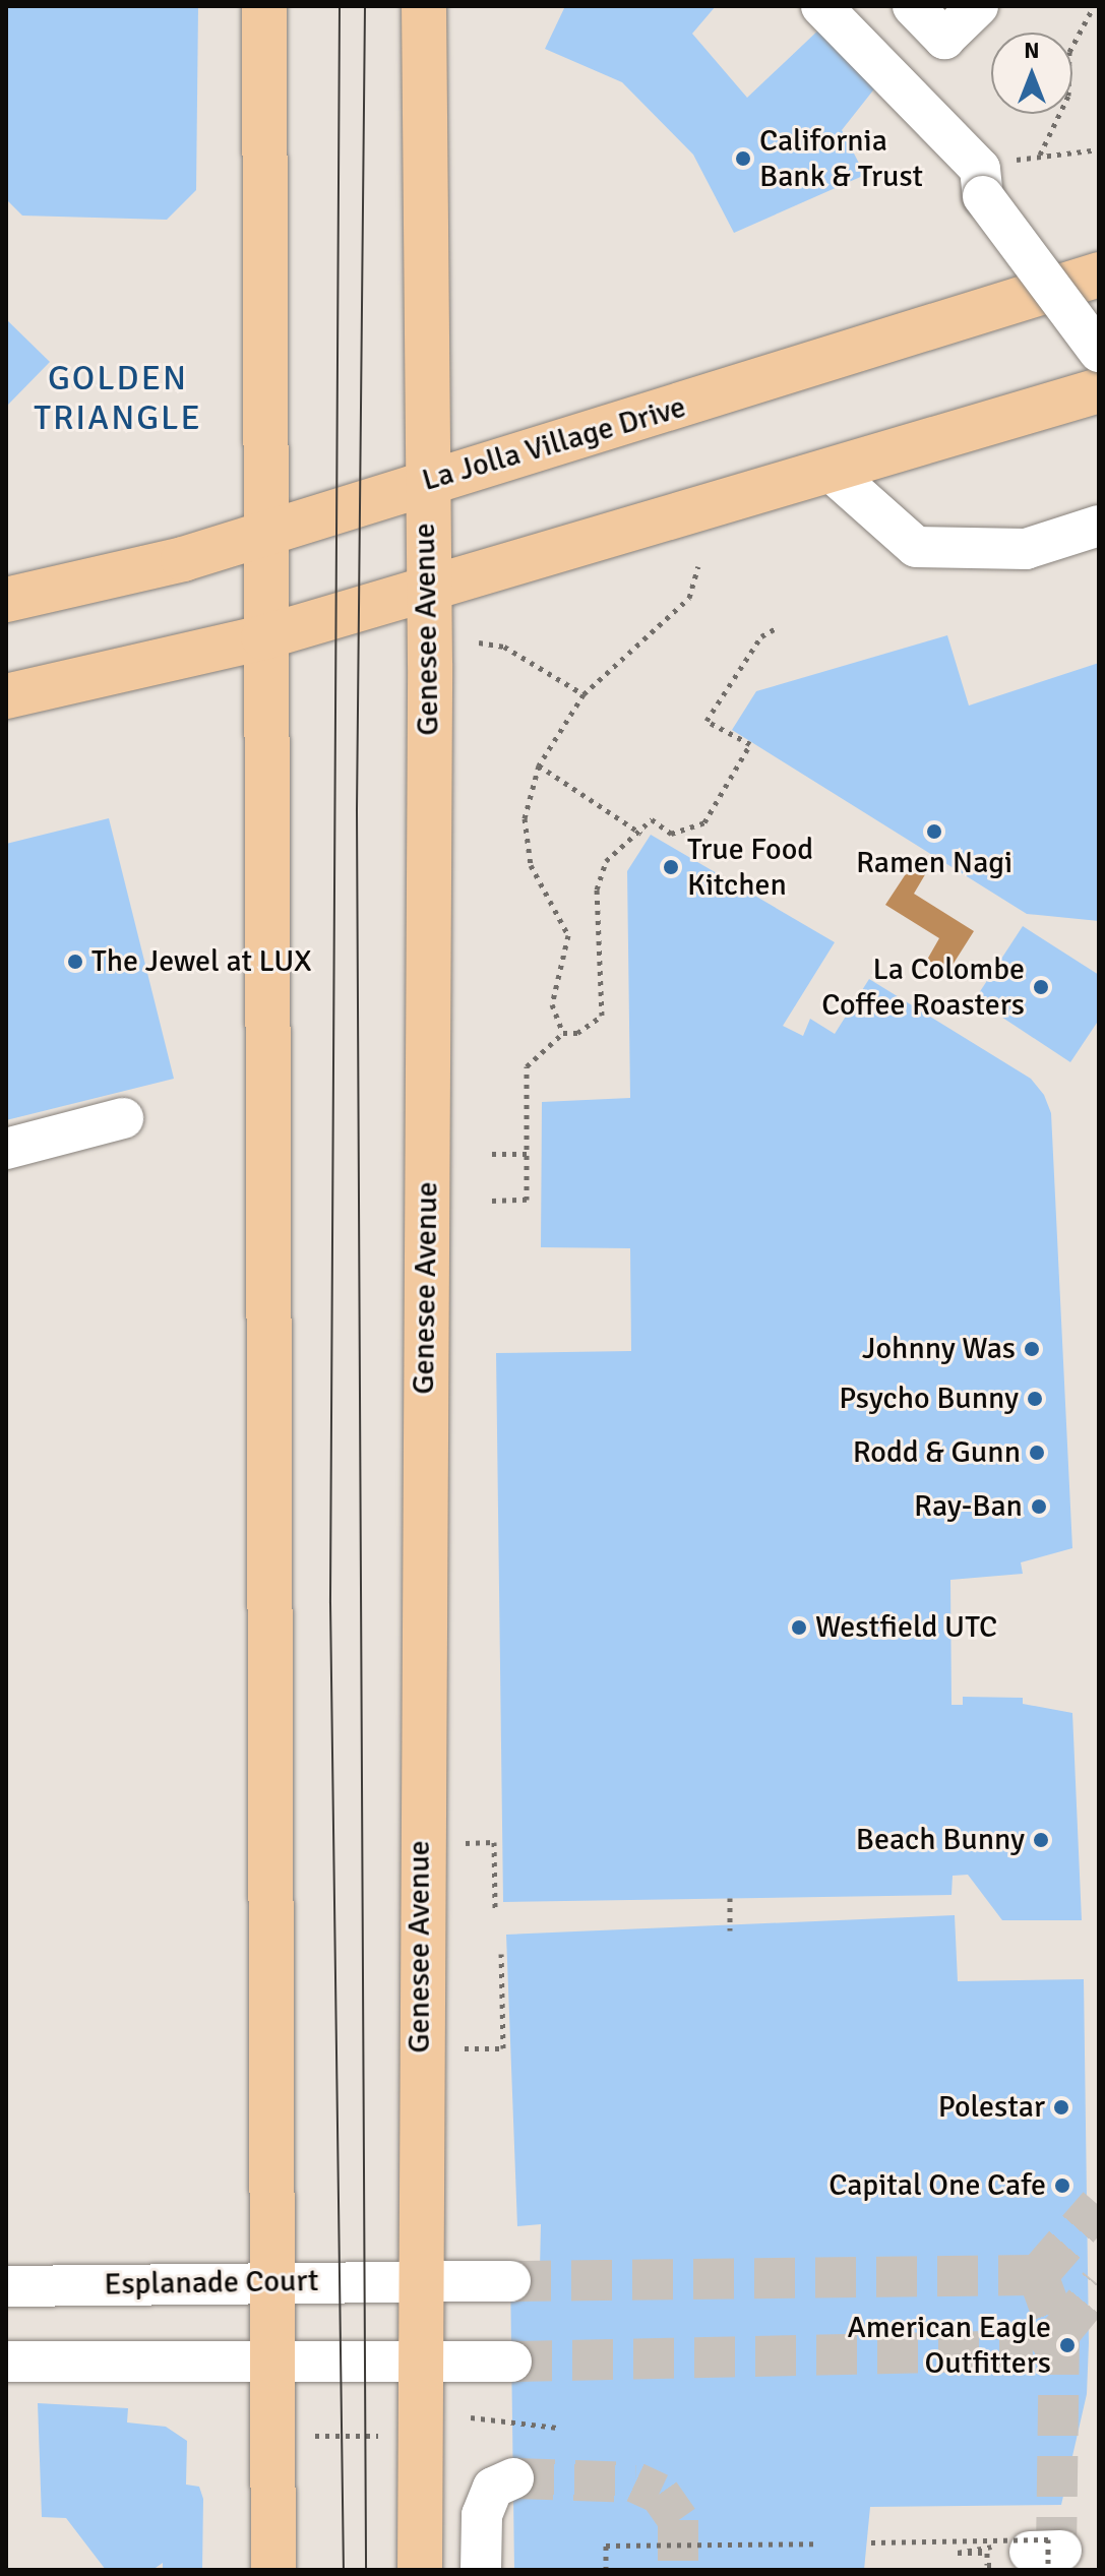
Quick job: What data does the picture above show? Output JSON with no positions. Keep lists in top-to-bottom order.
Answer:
{
  "streets": {
    "main road": ["La Jolla Village Drive", "Genesee Avenue"],
    "street": ["Esplanade Court"]
  },
  "crossings": [
    ["La Jolla Village Drive", "Genesee Avenue"],
    ["Genesee Avenue", "Esplanade Court"]
  ],
  "districts": ["GOLDEN TRIANGLE"],
  "places": [
    "California Bank & Trust",
    "Ramen Nagi",
    "True Food Kitchen",
    "The Jewel at LUX",
    "La Colombe Coffee Roasters",
    "Johnny Was",
    "Psycho Bunny",
    "Rodd & Gunn",
    "Ray-Ban",
    "Westfield UTC",
    "Beach Bunny",
    "Polestar",
    "Capital One Cafe",
    "American Eagle Outfitters"
  ],
  "north": "top"
}
